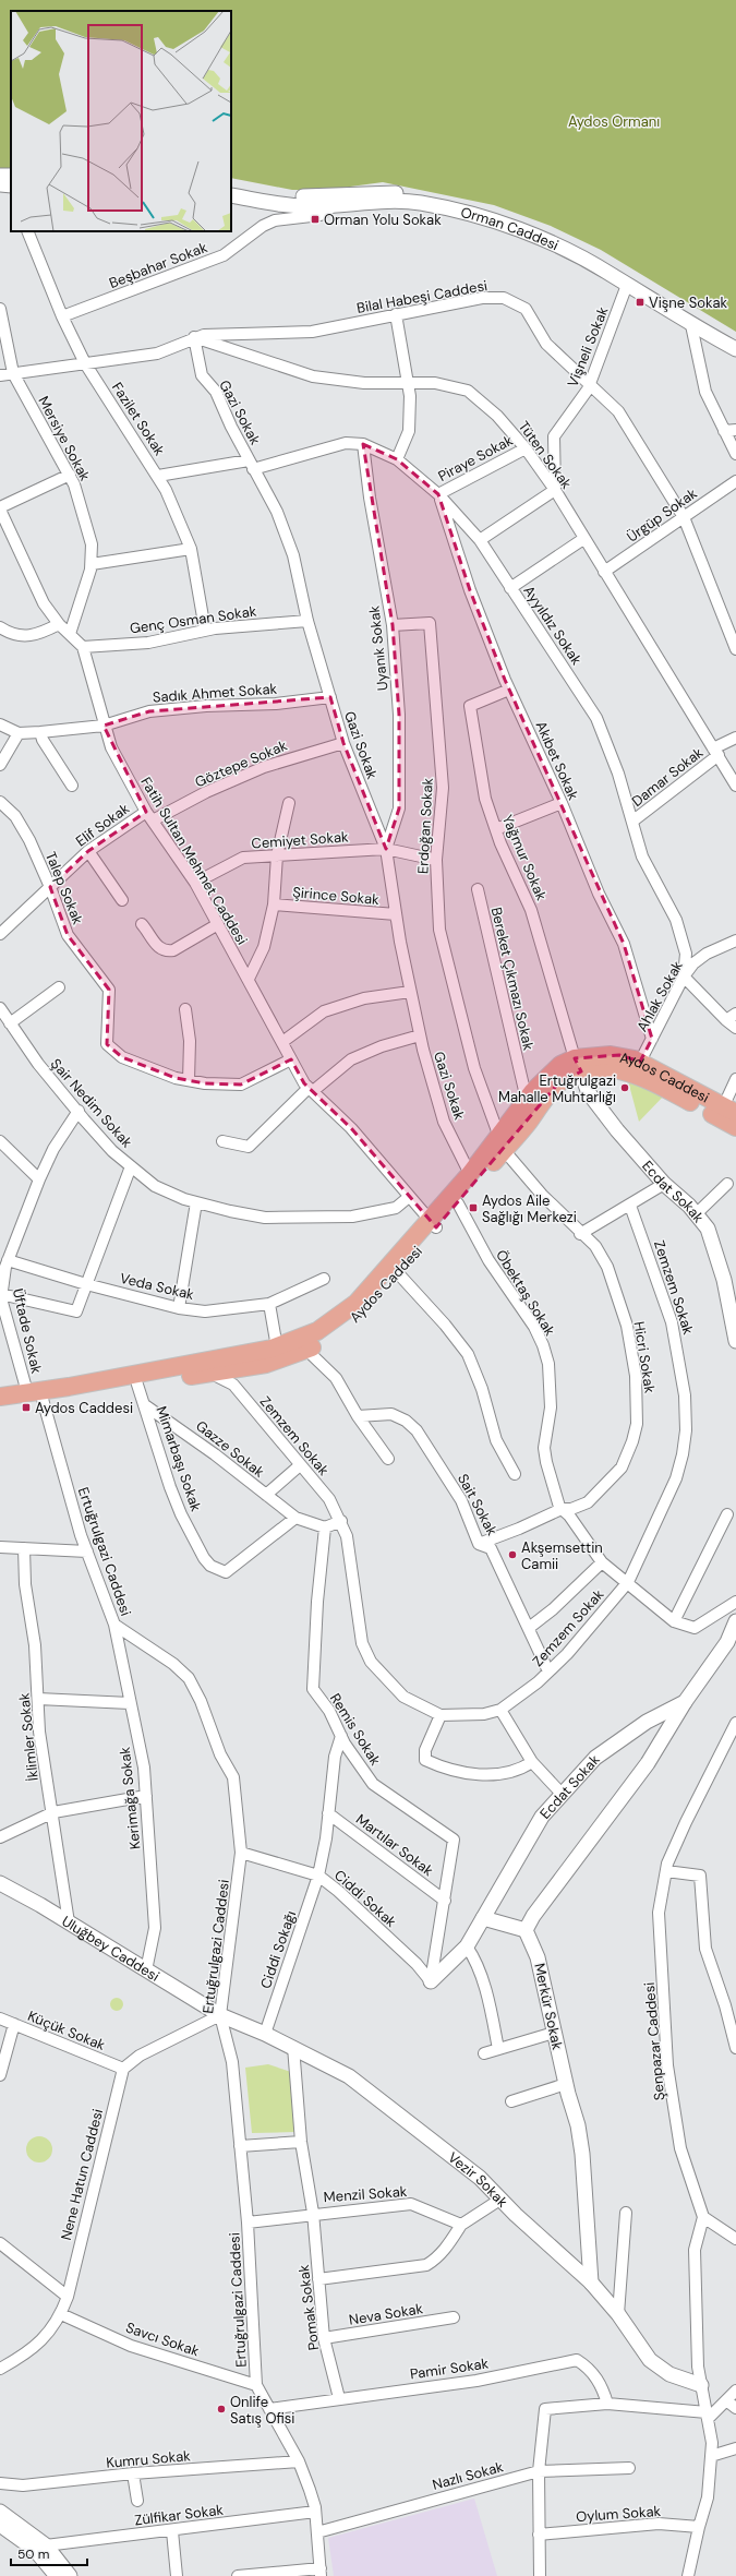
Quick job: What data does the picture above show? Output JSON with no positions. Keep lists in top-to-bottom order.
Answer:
{
  "streets": {
    "main road": ["Aydos Caddesi"],
    "street": [
      "Orman Caddesi",
      "Beşbahar Sokak",
      "Bilal Habeşi Caddesi",
      "Vişneli Sokak",
      "Gazi Sokak",
      "Fazilet Sokak",
      "Mersiye Sokak",
      "Tüten Sokak",
      "Piraye Sokak",
      "Ürgüp Sokak",
      "Genç Osman Sokak",
      "Ayyıldız Sokak",
      "Uyanık Sokak",
      "Sadık Ahmet Sokak",
      "Akıbet Sokak",
      "Göztepe Sokak",
      "Damar Sokak",
      "Elif Sokak",
      "Erdoğan Sokak",
      "Cemiyet Sokak",
      "Yağmur Sokak",
      "Fatih Sultan Mehmet Caddesi",
      "Talep Sokak",
      "Şirince Sokak",
      "Bereket Çıkmazı Sokak",
      "Ahlak Sokak",
      "Şair Nedim Sokak",
      "Ecdat Sokak",
      "Veda Sokak",
      "Zemzem Sokak",
      "Öbektaş Sokak",
      "Üftade Sokak",
      "Hicri Sokak",
      "Gazze Sokak",
      "Mimarbaşı Sokak",
      "Sait Sokak",
      "Ertuğrulgazi Caddesi",
      "Remis Sokak",
      "İklimler Sokak",
      "Kerimağa Sokak",
      "Martılar Sokak",
      "Ciddi Sokak",
      "Uluğbey Caddesi",
      "Ciddi Sokağı",
      "Merkür Sokak",
      "Küçük Sokak",
      "Şenpazar Caddesi",
      "Nene Hatun Caddesi",
      "Vezir Sokak",
      "Menzil Sokak",
      "Pomak Sokak",
      "Neva Sokak",
      "Savcı Sokak",
      "Pamir Sokak",
      "Kumru Sokak",
      "Nazlı Sokak",
      "Oylum Sokak",
      "Zülfikar Sokak"
    ]
  },
  "crossings": [
    ["Orman Caddesi", "Beşbahar Sokak"],
    ["Orman Caddesi", "Vişneli Sokak"],
    ["Beşbahar Sokak", "Fazilet Sokak"],
    ["Bilal Habeşi Caddesi", "Vişneli Sokak"],
    ["Bilal Habeşi Caddesi", "Gazi Sokak"],
    ["Bilal Habeşi Caddesi", "Fazilet Sokak"],
    ["Bilal Habeşi Caddesi", "Mersiye Sokak"],
    ["Bilal Habeşi Caddesi", "Tüten Sokak"],
    ["Bilal Habeşi Caddesi", "Ürgüp Sokak"],
    ["Vişneli Sokak", "Tüten Sokak"],
    ["Gazi Sokak", "Tüten Sokak"],
    ["Gazi Sokak", "Genç Osman Sokak"],
    ["Gazi Sokak", "Ayyıldız Sokak"],
    ["Gazi Sokak", "Uyanık Sokak"],
    ["Gazi Sokak", "Sadık Ahmet Sokak"],
    ["Gazi Sokak", "Göztepe Sokak"],
    ["Gazi Sokak", "Cemiyet Sokak"],
    ["Gazi Sokak", "Şirince Sokak"],
    ["Gazi Sokak", "Aydos Caddesi"],
    ["Fazilet Sokak", "Genç Osman Sokak"],
    ["Fazilet Sokak", "Ayyıldız Sokak"],
    ["Mersiye Sokak", "Fatih Sultan Mehmet Caddesi"],
    ["Tüten Sokak", "Piraye Sokak"],
    ["Tüten Sokak", "Ürgüp Sokak"],
    ["Tüten Sokak", "Damar Sokak"],
    ["Piraye Sokak", "Ayyıldız Sokak"],
    ["Piraye Sokak", "Akıbet Sokak"],
    ["Genç Osman Sokak", "Fatih Sultan Mehmet Caddesi"],
    ["Ayyıldız Sokak", "Uyanık Sokak"],
    ["Ayyıldız Sokak", "Akıbet Sokak"],
    ["Ayyıldız Sokak", "Damar Sokak"],
    ["Ayyıldız Sokak", "Ahlak Sokak"],
    ["Uyanık Sokak", "Erdoğan Sokak"],
    ["Uyanık Sokak", "Cemiyet Sokak"],
    ["Sadık Ahmet Sokak", "Fatih Sultan Mehmet Caddesi"],
    ["Akıbet Sokak", "Yağmur Sokak"],
    ["Akıbet Sokak", "Ahlak Sokak"],
    ["Göztepe Sokak", "Elif Sokak"],
    ["Göztepe Sokak", "Fatih Sultan Mehmet Caddesi"],
    ["Elif Sokak", "Fatih Sultan Mehmet Caddesi"],
    ["Elif Sokak", "Talep Sokak"],
    ["Erdoğan Sokak", "Cemiyet Sokak"],
    ["Erdoğan Sokak", "Aydos Caddesi"],
    ["Erdoğan Sokak", "Hicri Sokak"],
    ["Cemiyet Sokak", "Fatih Sultan Mehmet Caddesi"],
    ["Yağmur Sokak", "Aydos Caddesi"],
    ["Yağmur Sokak", "Ecdat Sokak"],
    ["Fatih Sultan Mehmet Caddesi", "Talep Sokak"],
    ["Fatih Sultan Mehmet Caddesi", "Aydos Caddesi"],
    ["Fatih Sultan Mehmet Caddesi", "Şair Nedim Sokak"],
    ["Bereket Çıkmazı Sokak", "Aydos Caddesi"],
    ["Ahlak Sokak", "Aydos Caddesi"],
    ["Aydos Caddesi", "Ecdat Sokak"],
    ["Aydos Caddesi", "Zemzem Sokak"],
    ["Aydos Caddesi", "Öbektaş Sokak"],
    ["Aydos Caddesi", "Üftade Sokak"],
    ["Aydos Caddesi", "Hicri Sokak"],
    ["Aydos Caddesi", "Mimarbaşı Sokak"],
    ["Aydos Caddesi", "Ertuğrulgazi Caddesi"],
    ["Şair Nedim Sokak", "Üftade Sokak"],
    ["Ecdat Sokak", "Remis Sokak"],
    ["Ecdat Sokak", "Ciddi Sokak"],
    ["Veda Sokak", "Üftade Sokak"],
    ["Zemzem Sokak", "Öbektaş Sokak"],
    ["Zemzem Sokak", "Sait Sokak"],
    ["Öbektaş Sokak", "Hicri Sokak"],
    ["Üftade Sokak", "Ertuğrulgazi Caddesi"],
    ["Hicri Sokak", "Sait Sokak"],
    ["Gazze Sokak", "Mimarbaşı Sokak"],
    ["Ertuğrulgazi Caddesi", "Kerimağa Sokak"],
    ["Ertuğrulgazi Caddesi", "Ciddi Sokak"],
    ["Ertuğrulgazi Caddesi", "Uluğbey Caddesi"],
    ["Ertuğrulgazi Caddesi", "Vezir Sokak"],
    ["Ertuğrulgazi Caddesi", "Menzil Sokak"],
    ["Ertuğrulgazi Caddesi", "Savcı Sokak"],
    ["Ertuğrulgazi Caddesi", "Pamir Sokak"],
    ["Ertuğrulgazi Caddesi", "Kumru Sokak"],
    ["Ertuğrulgazi Caddesi", "Nazlı Sokak"],
    ["Ertuğrulgazi Caddesi", "Zülfikar Sokak"],
    ["Remis Sokak", "Martılar Sokak"],
    ["Remis Sokak", "Ciddi Sokak"],
    ["Remis Sokak", "Ciddi Sokağı"],
    ["İklimler Sokak", "Uluğbey Caddesi"],
    ["Kerimağa Sokak", "Uluğbey Caddesi"],
    ["Martılar Sokak", "Ciddi Sokağı"],
    ["Ciddi Sokak", "Ciddi Sokağı"],
    ["Uluğbey Caddesi", "Vezir Sokak"],
    ["Ciddi Sokağı", "Vezir Sokak"],
    ["Merkür Sokak", "Vezir Sokak"],
    ["Küçük Sokak", "Nene Hatun Caddesi"],
    ["Nene Hatun Caddesi", "Savcı Sokak"],
    ["Vezir Sokak", "Pomak Sokak"],
    ["Menzil Sokak", "Pomak Sokak"],
    ["Pomak Sokak", "Neva Sokak"],
    ["Pomak Sokak", "Pamir Sokak"]
  ],
  "parks": ["Aydos Ormanı"],
  "places": {
    "transit": [
      "Orman Yolu Sokak",
      "Vişne Sokak",
      "Aydos Aile Sağlığı Merkezi",
      "Aydos Caddesi"
    ],
    "other": ["Ertuğrulgazi Mahalle Muhtarlığı", "Akşemsettin Camii", "Onlife Satış Ofisi"]
  },
  "scale_bar": "50 m"
}
